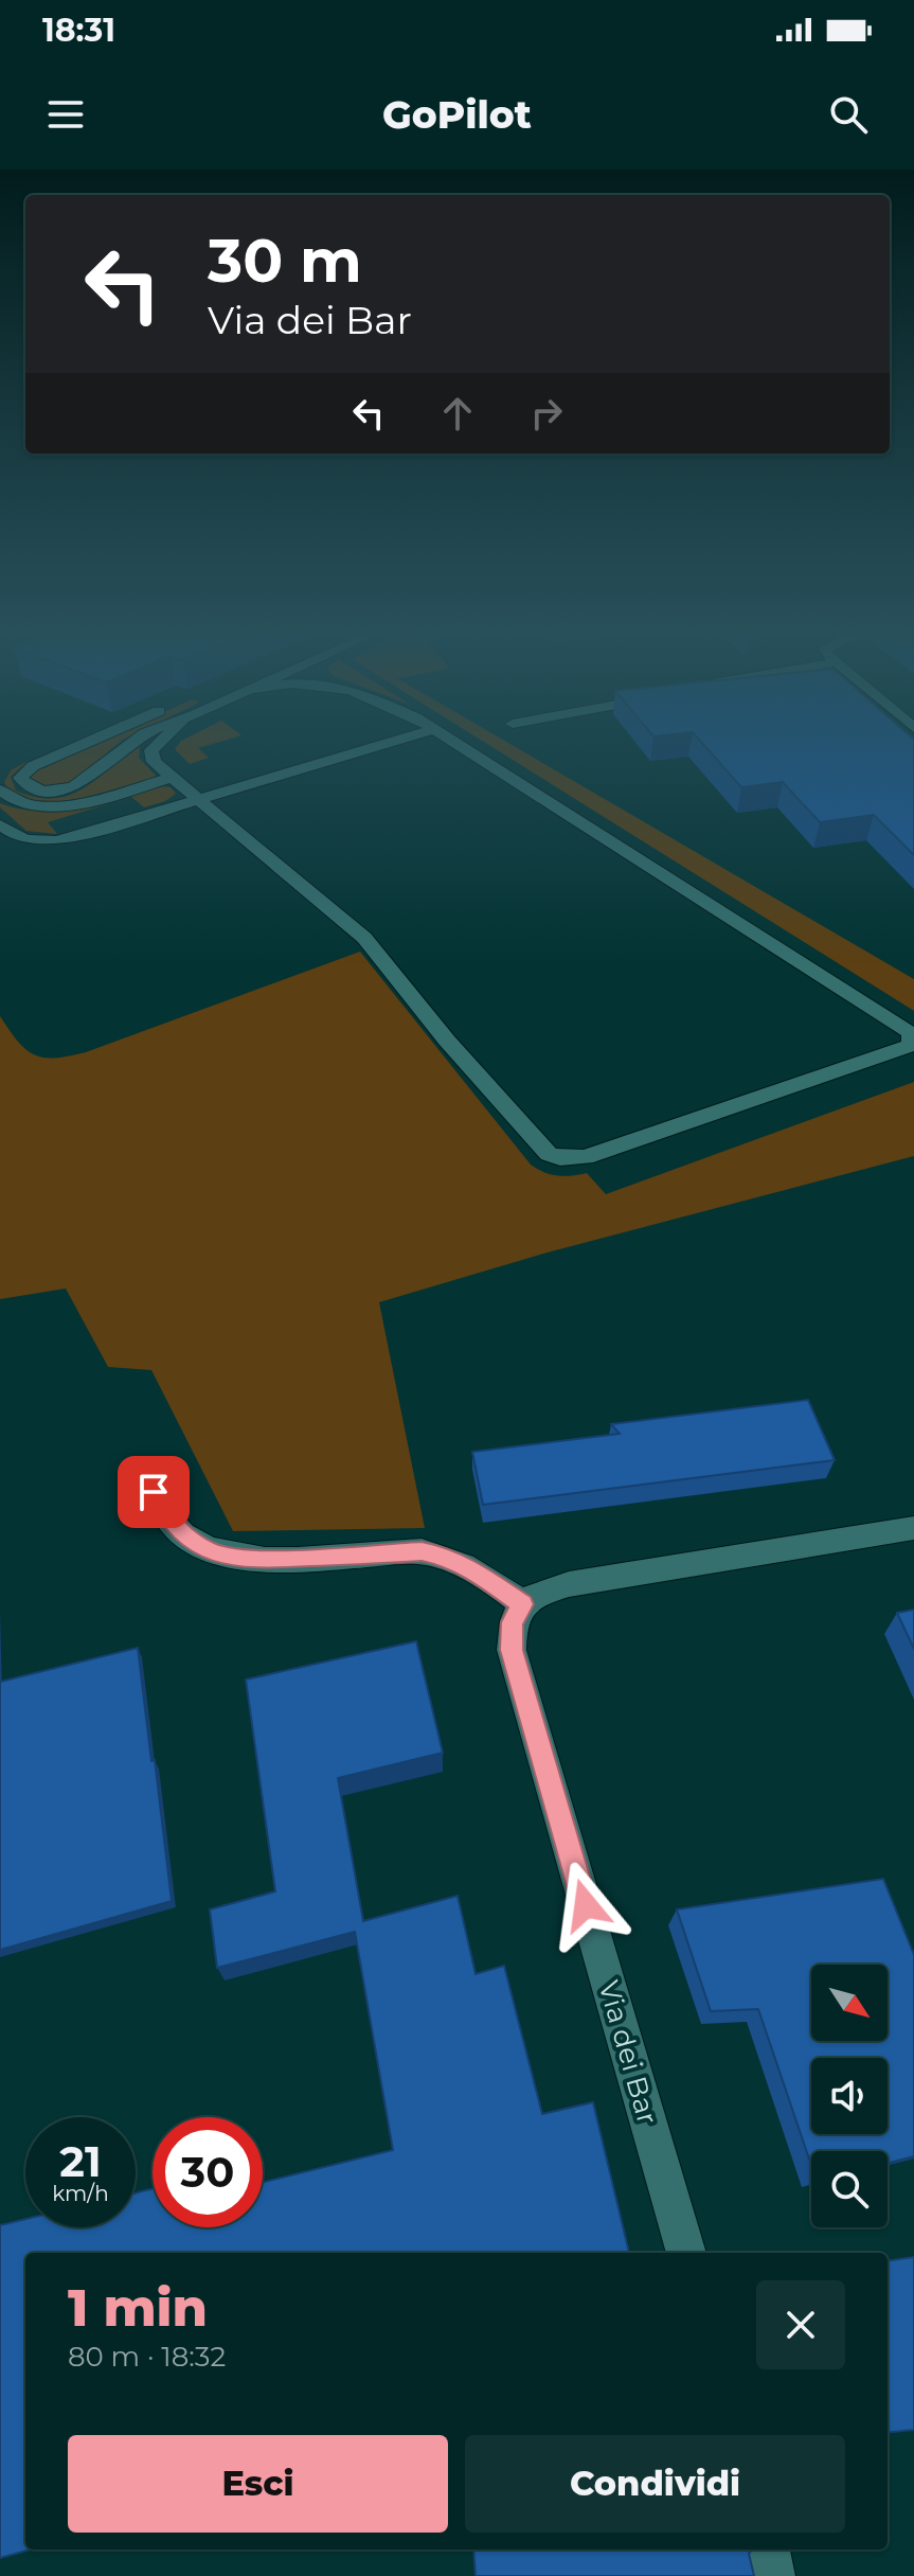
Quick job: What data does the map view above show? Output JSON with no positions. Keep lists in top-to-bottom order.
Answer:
{
  "streets": {
    "street": ["Via dei Bar"]
  },
  "north": "bottom right",
  "page": {
    "status": "18:31",
    "header": "GoPilot",
    "turn": ["30 m", "Via dei Bar"],
    "speed": "21 km/h",
    "limit": "30",
    "heading": ["1 min", "80 m · 18:32"],
    "buttons": ["Esci", "Condividi"]
  }
}
